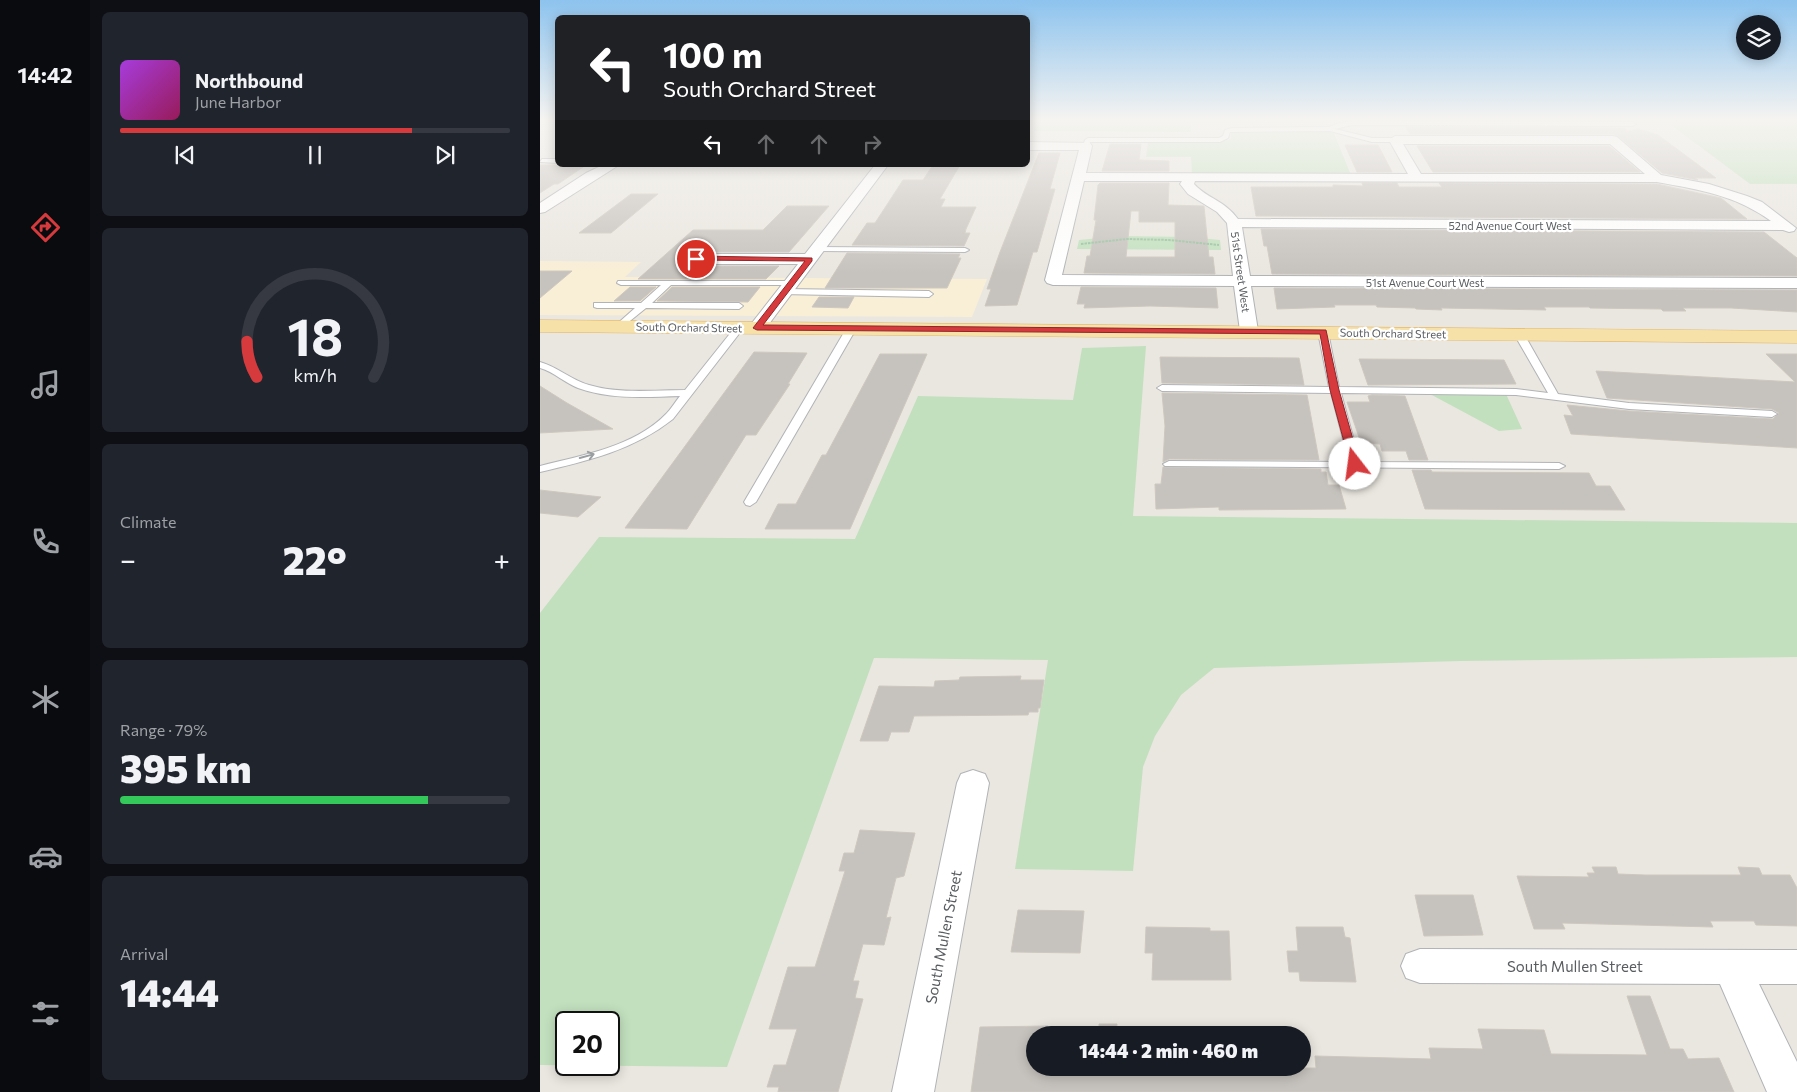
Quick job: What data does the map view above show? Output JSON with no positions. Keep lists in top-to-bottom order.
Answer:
{
  "streets": {
    "main road": ["South Orchard Street"],
    "street": [
      "52nd Avenue Court West",
      "51st Street West",
      "51st Avenue Court West",
      "South Mullen Street"
    ]
  },
  "crossings": [
    ["52nd Avenue Court West", "51st Street West"],
    ["51st Street West", "51st Avenue Court West"],
    ["51st Street West", "South Orchard Street"]
  ],
  "page": {
    "tabs": "14:42",
    "turn": ["100 m", "South Orchard Street"],
    "song": ["Northbound", "June Harbor"],
    "tile": [
      "Climate",
      ["Range · 79%", "395 km"],
      ["Arrival", "14:44"]
    ],
    "heat": ["−", "22°", "+"],
    "limit": "20",
    "trip": "14:44 · 2 min · 460 m",
    "gauge": ["18", "km/h"]
  }
}
